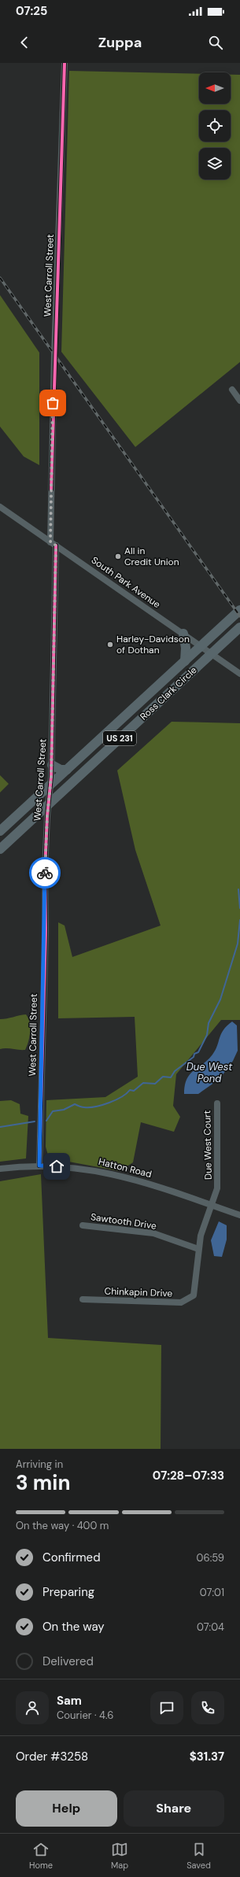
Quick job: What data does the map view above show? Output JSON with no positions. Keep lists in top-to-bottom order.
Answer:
{
  "streets": {
    "highway": ["Ross Clark Circle", "US 231"],
    "street": [
      "West Carroll Street",
      "South Park Avenue",
      "Due West Court",
      "Hatton Road",
      "Sawtooth Drive",
      "Chinkapin Drive"
    ]
  },
  "crossings": [
    ["West Carroll Street", "South Park Avenue"],
    ["West Carroll Street", "Ross Clark Circle"],
    ["West Carroll Street", "Hatton Road"],
    ["South Park Avenue", "Ross Clark Circle"],
    ["Due West Court", "Hatton Road"],
    ["Due West Court", "Chinkapin Drive"],
    ["Hatton Road", "Chinkapin Drive"],
    ["Sawtooth Drive", "Chinkapin Drive"]
  ],
  "water": ["Due West Pond"],
  "places": ["All in Credit Union", "Harley-Davidson of Dothan"],
  "north": "left",
  "page": {
    "status": "07:25",
    "header": "Zuppa",
    "heading": ["3 min", "Arriving in", "07:28–07:33"],
    "panel": [
      "Sam",
      "Courier · 4.6",
      "Order #3258",
      "$31.37"
    ],
    "bar": "On the way · 400 m",
    "list": [
      ["Confirmed", "06:59"],
      ["Preparing", "07:01"],
      ["On the way", "07:04"],
      "Delivered"
    ],
    "buttons": ["Help", "Share"],
    "tabs": ["Home", "Map", "Saved"]
  }
}
